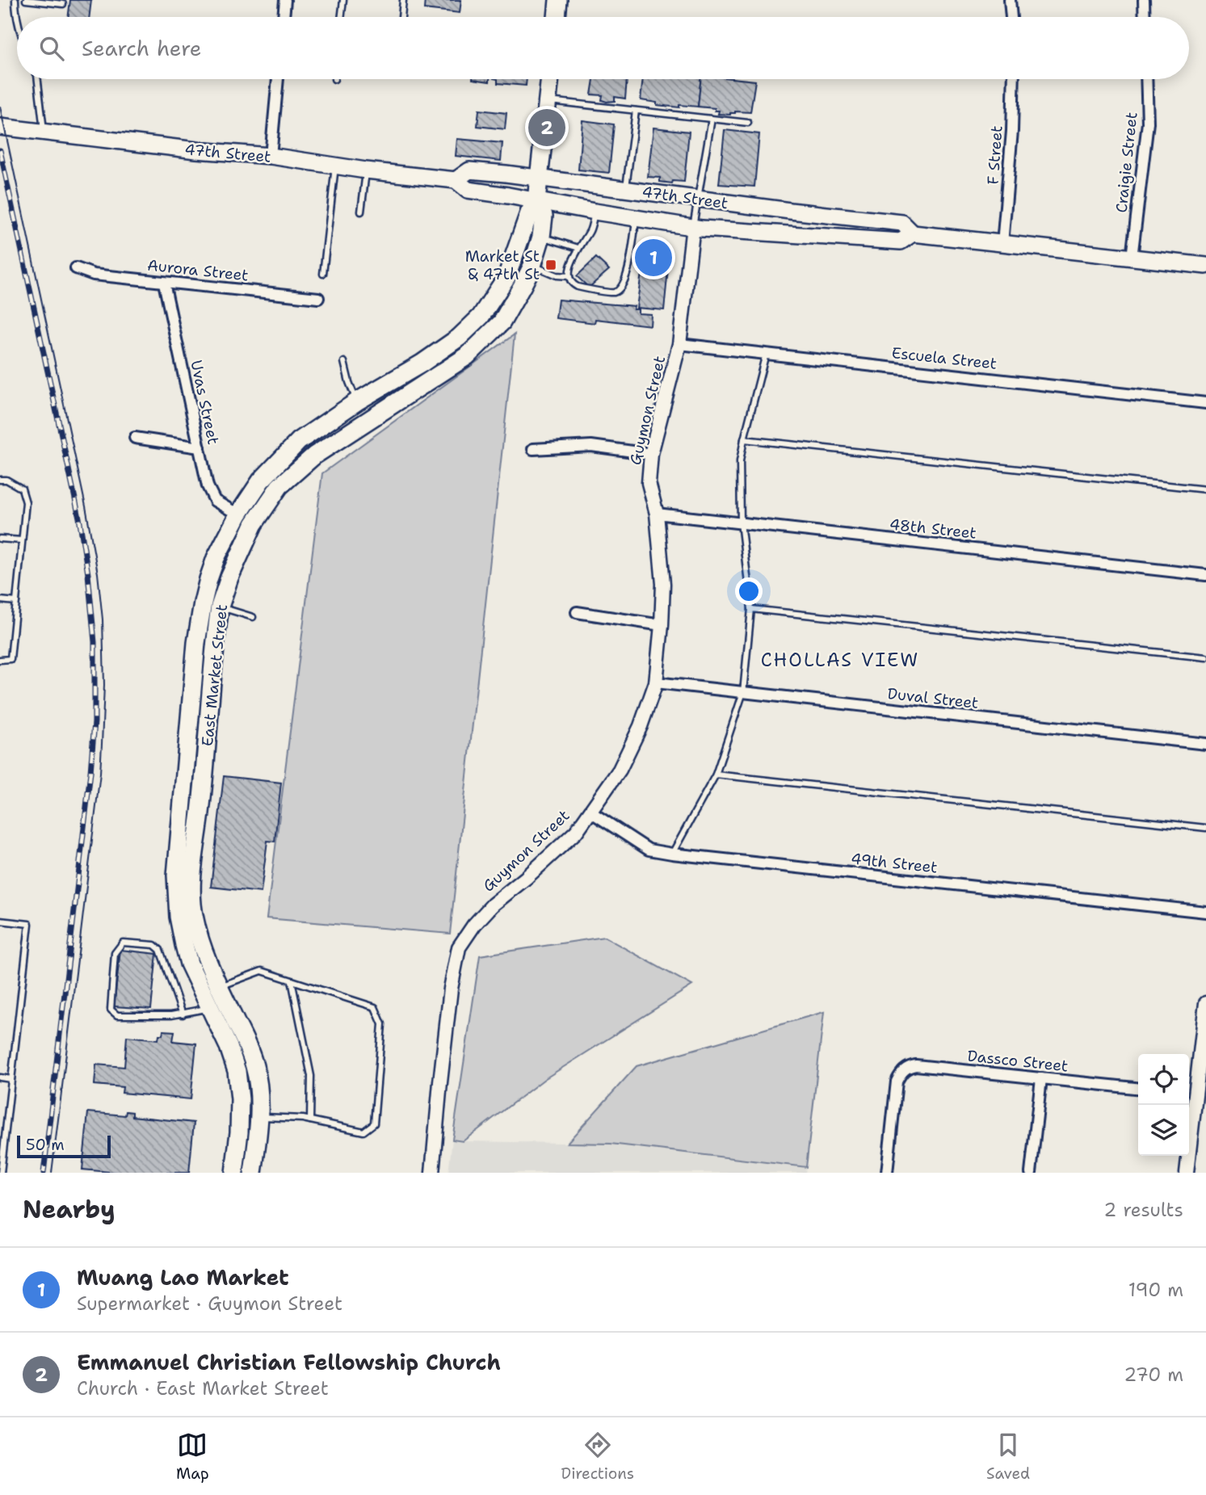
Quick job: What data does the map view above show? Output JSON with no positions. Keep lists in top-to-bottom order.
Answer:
{
  "streets": {
    "main road": ["47th Street", "East Market Street"],
    "street": [
      "F Street",
      "Craigie Street",
      "Aurora Street",
      "Escuela Street",
      "Uvas Street",
      "Guymon Street",
      "48th Street",
      "Duval Street",
      "49th Street",
      "Dassco Street"
    ]
  },
  "crossings": [
    ["47th Street", "F Street"],
    ["47th Street", "Craigie Street"],
    ["47th Street", "Guymon Street"],
    ["47th Street", "East Market Street"],
    ["Aurora Street", "Uvas Street"],
    ["Escuela Street", "Guymon Street"],
    ["Uvas Street", "East Market Street"],
    ["Guymon Street", "48th Street"],
    ["Guymon Street", "Duval Street"],
    ["Guymon Street", "49th Street"]
  ],
  "districts": ["CHOLLAS VIEW"],
  "places": {
    "transit": ["Market St & 47th St"]
  },
  "scale_bar": "50 m",
  "page": {
    "search": "Search here",
    "pins": ["2", "1"],
    "scale": "50 m",
    "heading": ["Nearby", "2 results"],
    "list": [
      {
        "mark": "1",
        "name": "Muang Lao Market",
        "note": "Supermarket · Guymon Street",
        "value": "190 m"
      },
      {
        "mark": "2",
        "name": "Emmanuel Christian Fellowship Church",
        "note": "Church · East Market Street",
        "value": "270 m"
      }
    ],
    "nav": ["Map", "Directions", "Saved"]
  }
}
